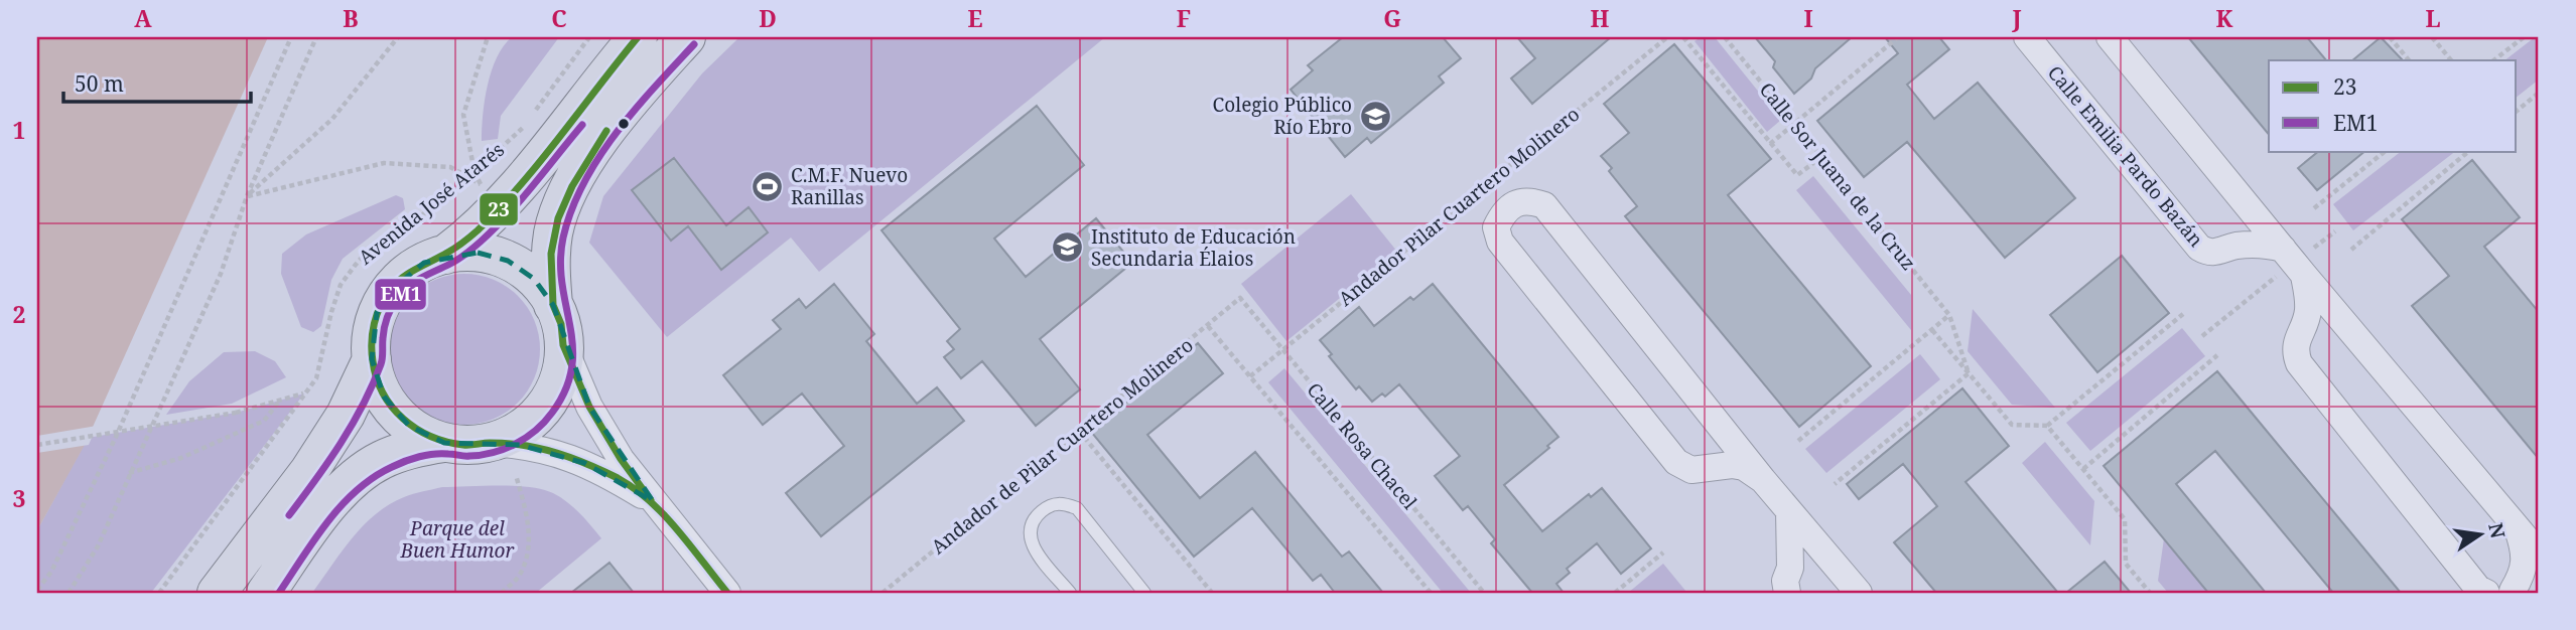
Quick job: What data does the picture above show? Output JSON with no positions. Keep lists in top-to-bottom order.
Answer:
{
  "streets": {
    "main road": ["Avenida José Atarés"],
    "street": ["Calle Emilia Pardo Bazán"],
    "path": [
      "Calle Sor Juana de la Cruz",
      "Andador Pilar Cuartero Molinero",
      "Andador de Pilar Cuartero Molinero",
      "Calle Rosa Chacel"
    ]
  },
  "crossings": [
    ["Andador Pilar Cuartero Molinero", "Calle Rosa Chacel"],
    ["Andador de Pilar Cuartero Molinero", "Calle Rosa Chacel"]
  ],
  "parks": ["Parque del Buen Humor"],
  "places": {
    "school or university": ["Colegio Público Río Ebro", "Instituto de Educación Secundaria Élaios"],
    "sports": ["C.M.F. Nuevo Ranillas"]
  },
  "lines": ["transit line 23", "transit line EM1"],
  "legend": ["23", "EM1"],
  "scale_bar": "50 m",
  "north": "right",
  "grid": {
    "columns": [
      "A",
      "B",
      "C",
      "D",
      "E",
      "F",
      "G",
      "H",
      "I",
      "J",
      "K",
      "L"
    ],
    "rows": ["1", "2", "3"]
  }
}
